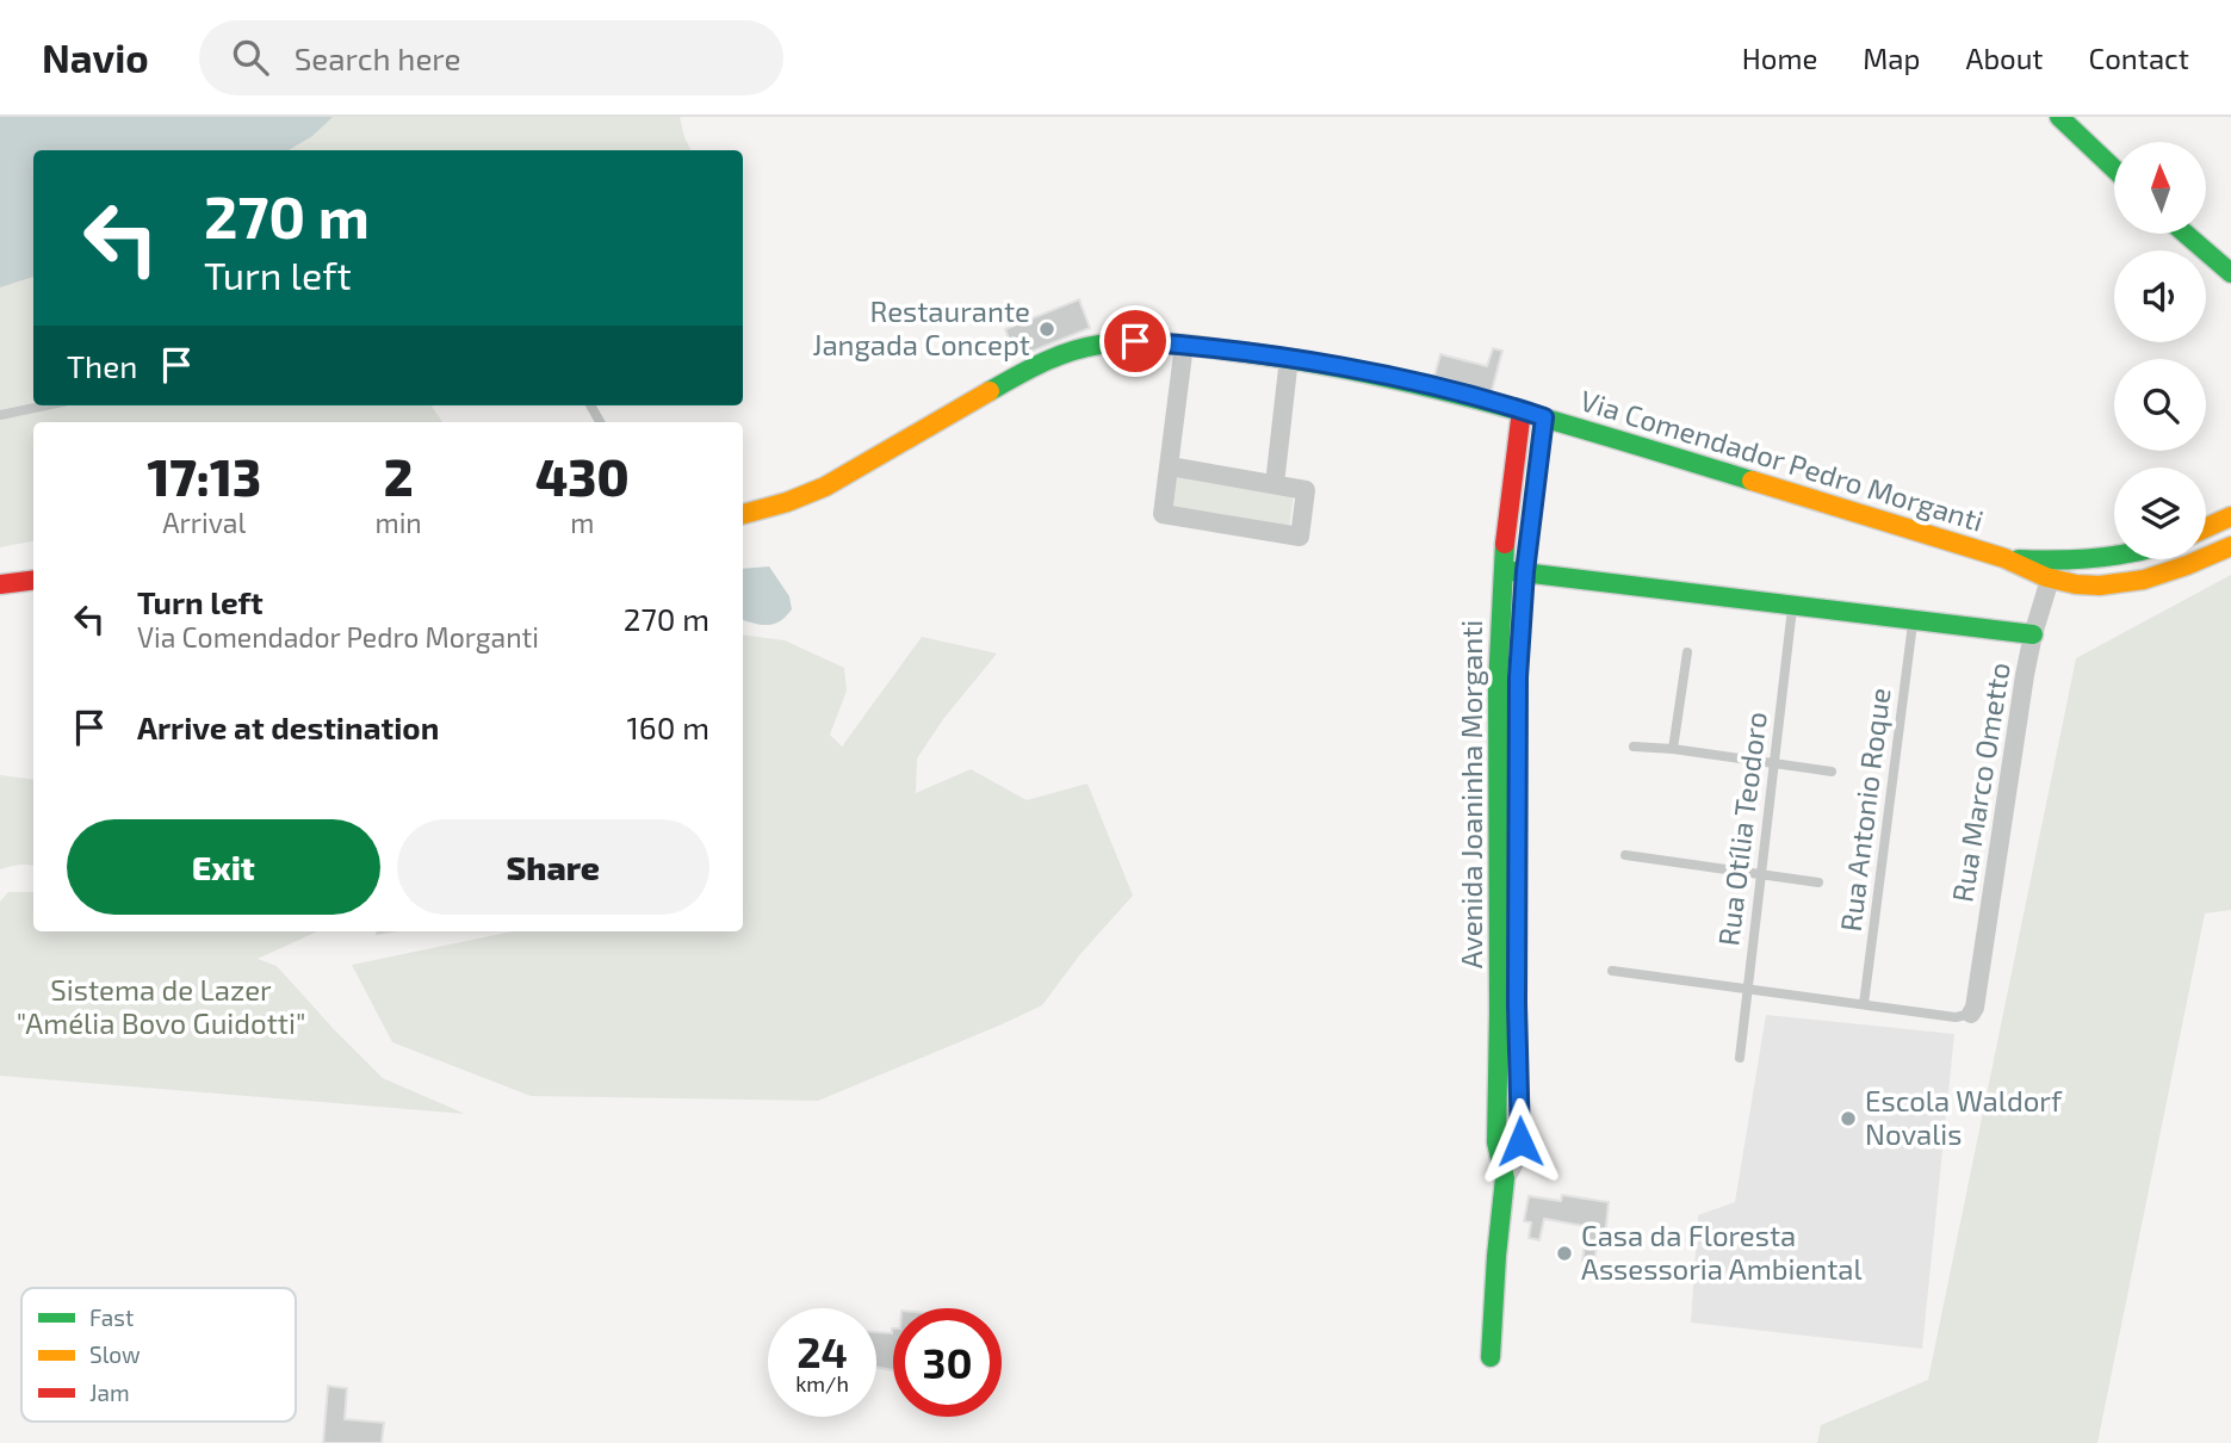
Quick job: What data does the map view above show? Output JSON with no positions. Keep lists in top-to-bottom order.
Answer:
{
  "streets": {
    "street": ["Via Comendador Pedro Morganti", "Rua Marco Ometto", "Avenida Joaninha Morganti"],
    "lane": ["Rua Antonio Roque", "Rua Otília Teodoro"]
  },
  "crossings": [
    ["Via Comendador Pedro Morganti", "Rua Marco Ometto"],
    ["Via Comendador Pedro Morganti", "Avenida Joaninha Morganti"]
  ],
  "parks": ["Sistema de Lazer \"Amélia Bovo Guidotti\""],
  "places": ["Restaurante Jangada Concept", "Escola Waldorf Novalis", "Casa da Floresta Assessoria Ambiental"],
  "legend": ["Fast", "Slow", "Jam"],
  "north": "top",
  "page": {
    "header": "Navio",
    "search": "Search here",
    "nav": [
      "Home",
      "Map",
      "About",
      "Contact"
    ],
    "turn": ["270 m", "Turn left"],
    "then": "Then",
    "eta": [
      "17:13",
      "Arrival",
      "2",
      "min",
      "430",
      "m"
    ],
    "list": [
      {
        "name": "Turn left",
        "note": "Via Comendador Pedro Morganti",
        "value": "270 m"
      },
      {
        "name": "Arrive at destination",
        "value": "160 m"
      }
    ],
    "buttons": ["Exit", "Share"],
    "speed": "24 km/h",
    "limit": "30"
  }
}
